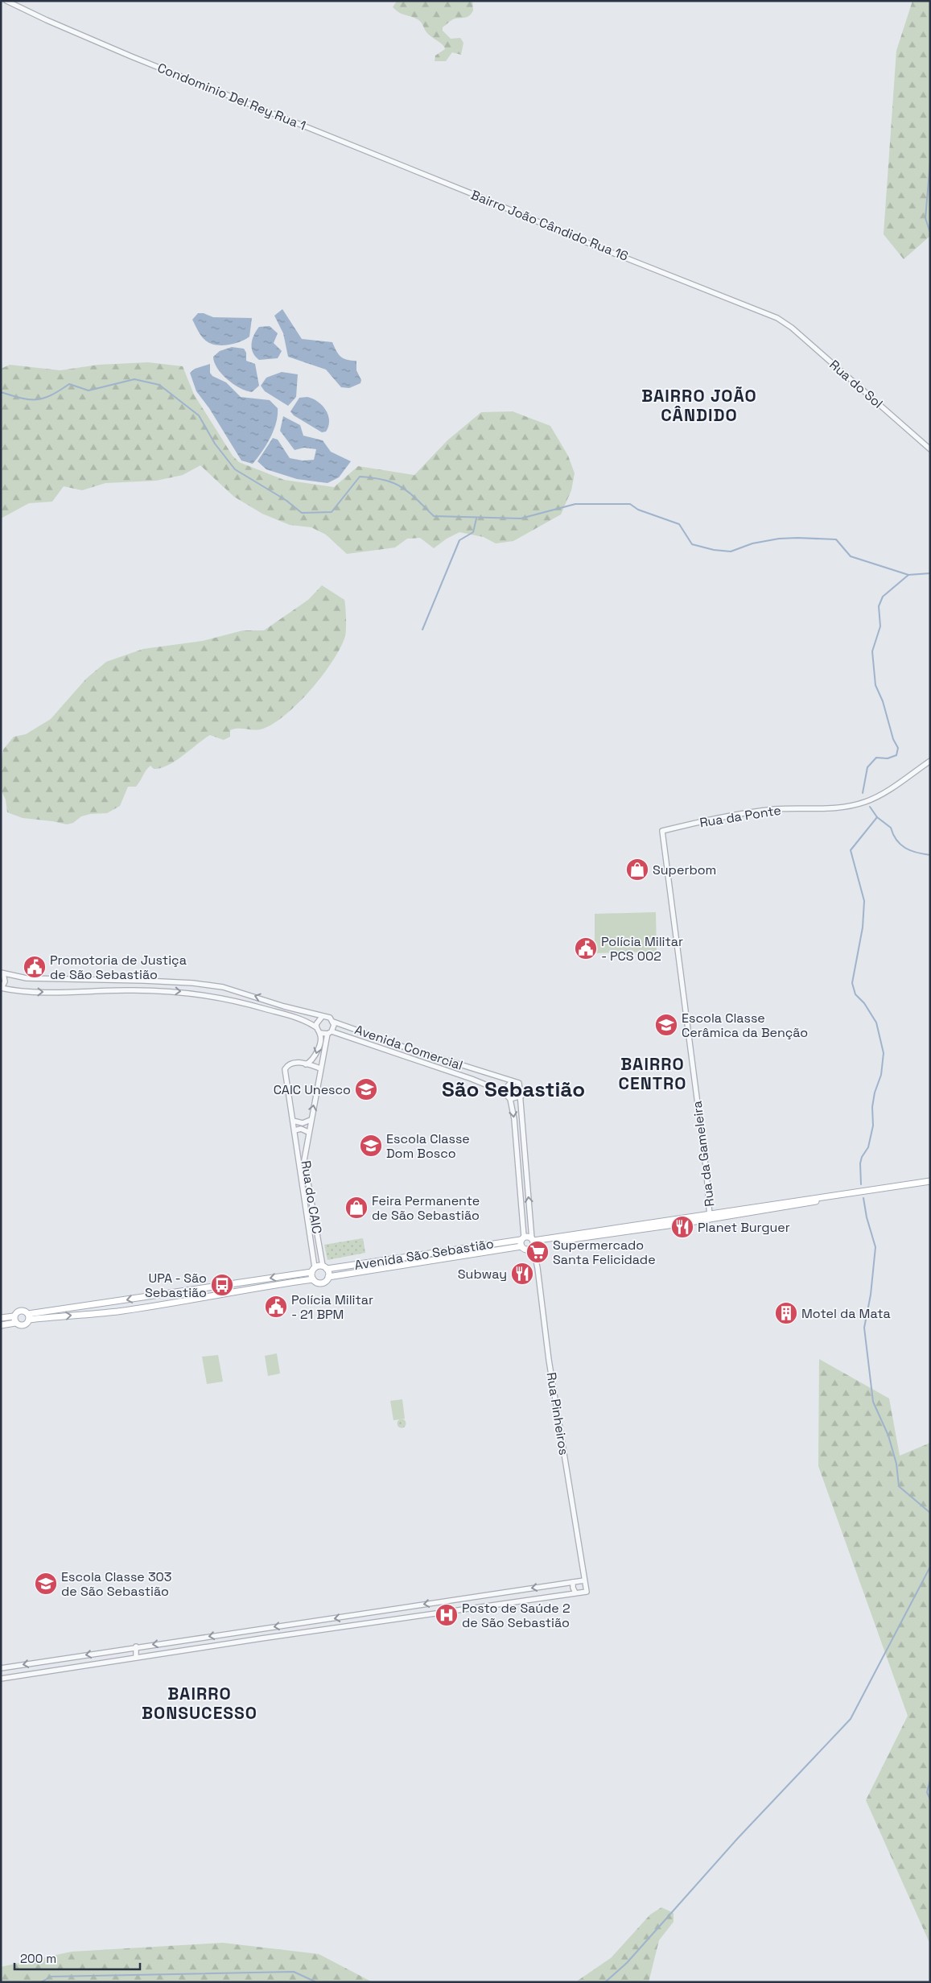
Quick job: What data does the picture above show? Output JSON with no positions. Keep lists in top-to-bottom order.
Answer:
{
  "streets": {
    "main road": ["Avenida São Sebastião"],
    "street": [
      "Condominio Del Rey Rua 1",
      "Bairro João Cândido Rua 16",
      "Rua do Sol",
      "Rua da Ponte",
      "Avenida Comercial",
      "Rua da Gameleira",
      "Rua do CAIC",
      "Rua Pinheiros"
    ]
  },
  "crossings": [
    ["Condominio Del Rey Rua 1", "Bairro João Cândido Rua 16"],
    ["Bairro João Cândido Rua 16", "Rua do Sol"],
    ["Rua da Ponte", "Rua da Gameleira"],
    ["Avenida Comercial", "Rua do CAIC"],
    ["Rua do CAIC", "Avenida São Sebastião"],
    ["Avenida São Sebastião", "Rua Pinheiros"]
  ],
  "districts": [
    "BAIRRO JOÃO CÂNDIDO",
    "BAIRRO CENTRO",
    "São Sebastião",
    "BAIRRO BONSUCESSO"
  ],
  "places": {
    "shop": ["Superbom", "Feira Permanente de São Sebastião"],
    "public building": ["Polícia Militar - PCS 002", "Promotoria de Justiça de São Sebastião", "Polícia Militar - 21 BPM"],
    "school or university": [
      "Escola Classe Cerâmica da Benção",
      "CAIC Unesco",
      "Escola Classe Dom Bosco",
      "Escola Classe 303 de São Sebastião"
    ],
    "restaurant": ["Planet Burguer", "Subway"],
    "supermarket": ["Supermercado Santa Felicidade"],
    "bus stop": ["UPA - São Sebastião"],
    "building": ["Motel da Mata"],
    "hospital": ["Posto de Saúde 2 de São Sebastião"]
  },
  "scale_bar": "200 m"
}
